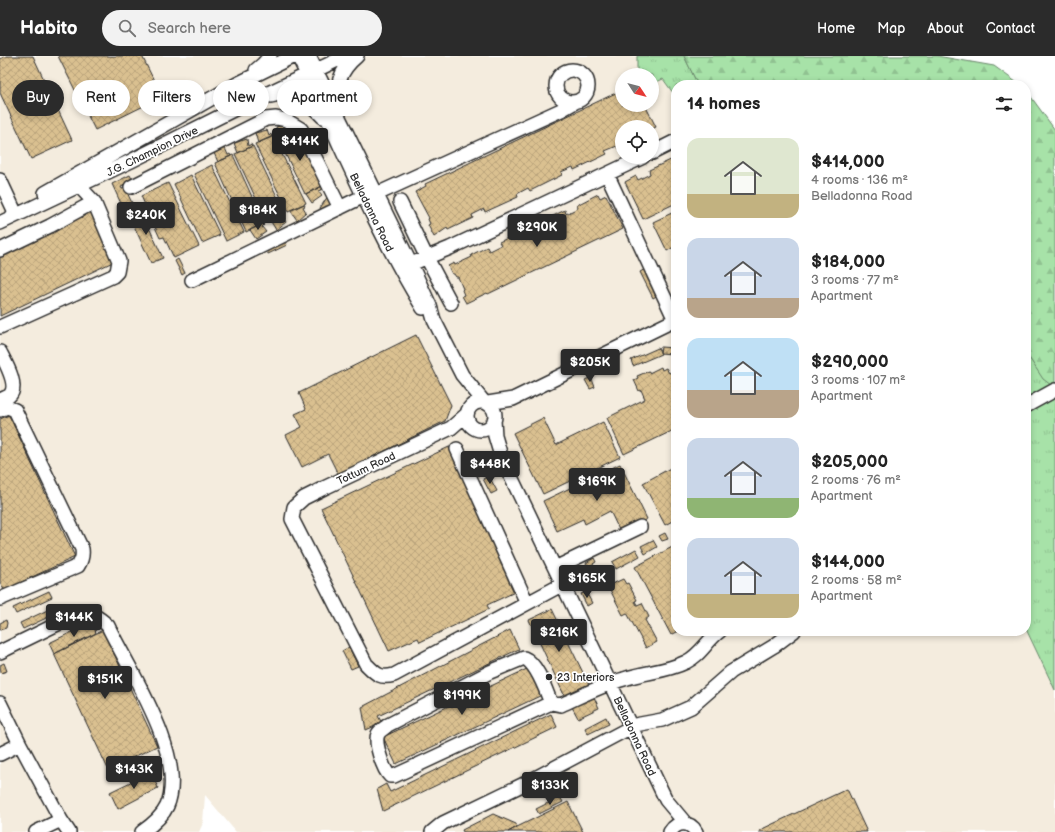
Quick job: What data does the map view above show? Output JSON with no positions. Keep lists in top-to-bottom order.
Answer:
{
  "streets": {
    "street": ["J.G. Champion Drive", "Belladonna Road", "Tottum Road"]
  },
  "crossings": [
    ["J.G. Champion Drive", "Belladonna Road"],
    ["Belladonna Road", "Tottum Road"]
  ],
  "places": ["23 Interiors"],
  "north": "bottom right",
  "page": {
    "header": "Habito",
    "search": "Search here",
    "nav": [
      "Home",
      "Map",
      "About",
      "Contact"
    ],
    "chip": [
      "Buy",
      "Rent",
      "Filters",
      "New",
      "Apartment"
    ],
    "heading": "14 homes",
    "price": [
      "$414K",
      "$184K",
      "$240K",
      "$290K",
      "$205K",
      "$448K",
      "$169K",
      "$165K",
      "$144K",
      "$216K",
      "$151K",
      "$199K",
      "$143K",
      "$133K"
    ],
    "list": [
      {
        "name": "$414,000",
        "note": "4 rooms · 136 m² · Belladonna Road"
      },
      {
        "name": "$184,000",
        "note": "3 rooms · 77 m² · Apartment"
      },
      {
        "name": "$290,000",
        "note": "3 rooms · 107 m² · Apartment"
      },
      {
        "name": "$205,000",
        "note": "2 rooms · 76 m² · Apartment"
      },
      {
        "name": "$144,000",
        "note": "2 rooms · 58 m² · Apartment"
      }
    ]
  }
}
